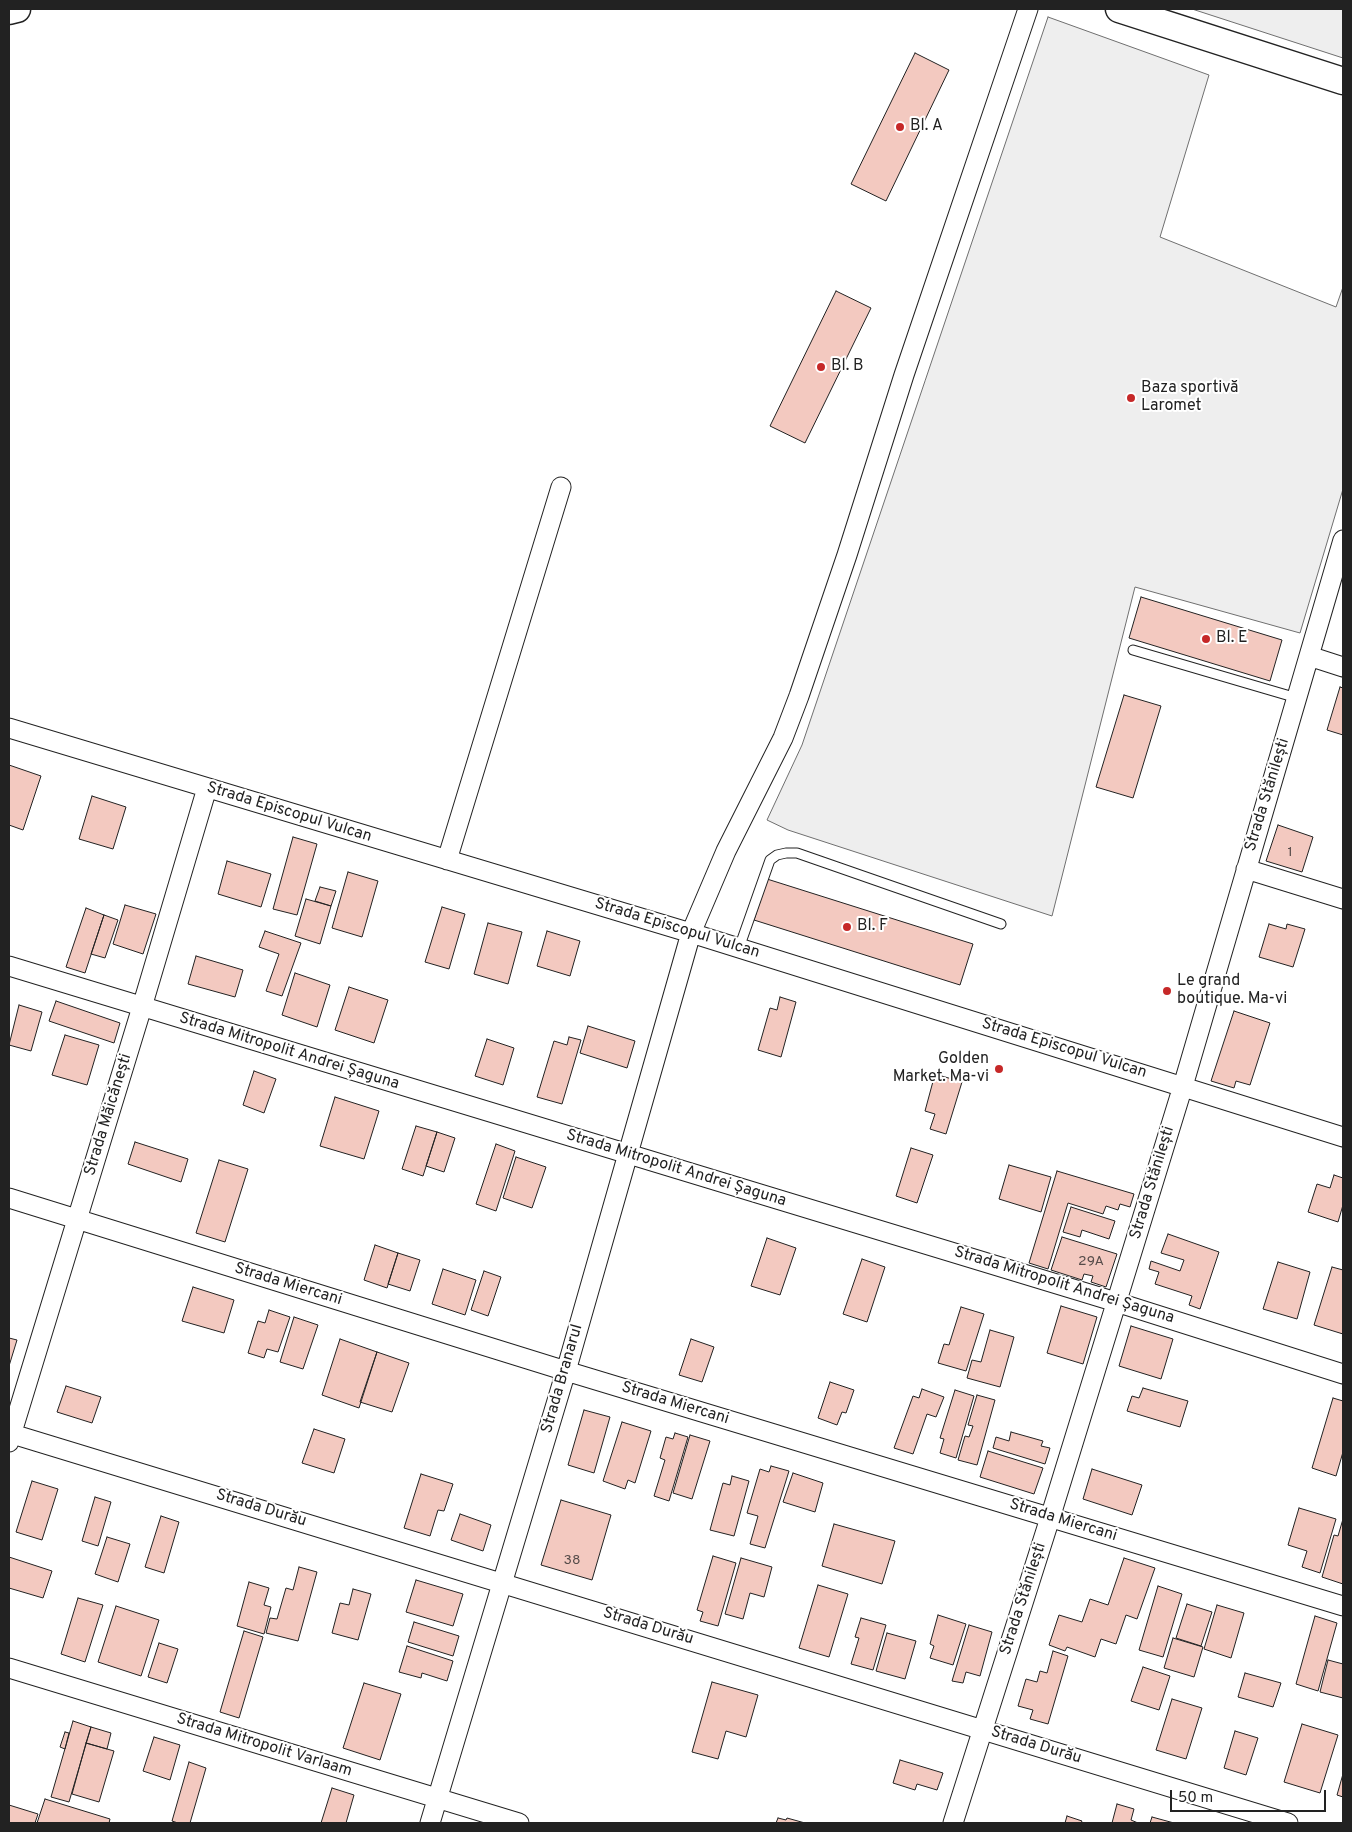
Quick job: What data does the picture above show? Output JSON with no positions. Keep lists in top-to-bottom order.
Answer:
{
  "streets": {
    "street": [
      "Strada Stănilești",
      "Strada Episcopul Vulcan",
      "Strada Mitropolit Andrei Șaguna",
      "Strada Măicănești",
      "Strada Miercani",
      "Strada Branarul",
      "Strada Durău",
      "Strada Mitropolit Varlaam"
    ]
  },
  "crossings": [
    ["Strada Stănilești", "Strada Episcopul Vulcan"],
    ["Strada Stănilești", "Strada Mitropolit Andrei Șaguna"],
    ["Strada Stănilești", "Strada Miercani"],
    ["Strada Stănilești", "Strada Durău"],
    ["Strada Episcopul Vulcan", "Strada Măicănești"],
    ["Strada Episcopul Vulcan", "Strada Branarul"],
    ["Strada Mitropolit Andrei Șaguna", "Strada Măicănești"],
    ["Strada Mitropolit Andrei Șaguna", "Strada Branarul"],
    ["Strada Măicănești", "Strada Miercani"],
    ["Strada Măicănești", "Strada Durău"],
    ["Strada Miercani", "Strada Branarul"],
    ["Strada Branarul", "Strada Durău"],
    ["Strada Branarul", "Strada Mitropolit Varlaam"]
  ],
  "places": [
    "Bl. A",
    "Bl. B",
    "Baza sportivă Laromet",
    "Bl. E",
    "Bl. F",
    "Le grand boutique. Ma-vi",
    "Golden Market. Ma-vi"
  ],
  "house_numbers": ["1", "29A", "38"],
  "scale_bar": "50 m"
}
